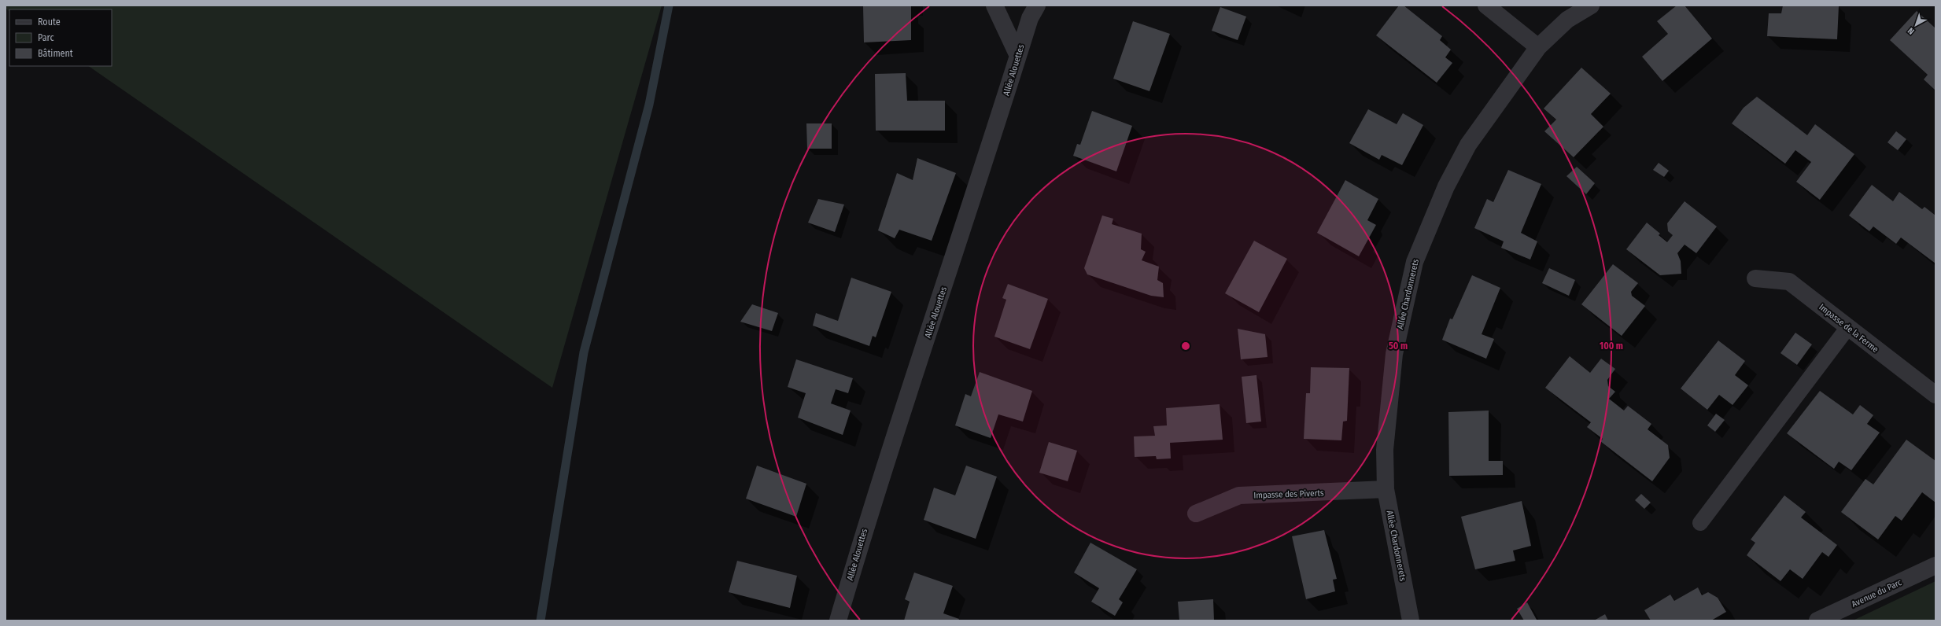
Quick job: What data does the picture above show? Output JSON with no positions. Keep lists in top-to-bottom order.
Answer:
{
  "streets": {
    "street": [
      "Allée Alouettes",
      "Allée Chardonnerets",
      "Impasse de la Ferme",
      "Impasse des Piverts",
      "Avenue du Parc"
    ]
  },
  "crossings": [
    ["Allée Chardonnerets", "Impasse des Piverts"]
  ],
  "legend": ["Route", "Parc", "Bâtiment"],
  "north": "bottom left",
  "rings": ["50 m", "100 m"]
}
